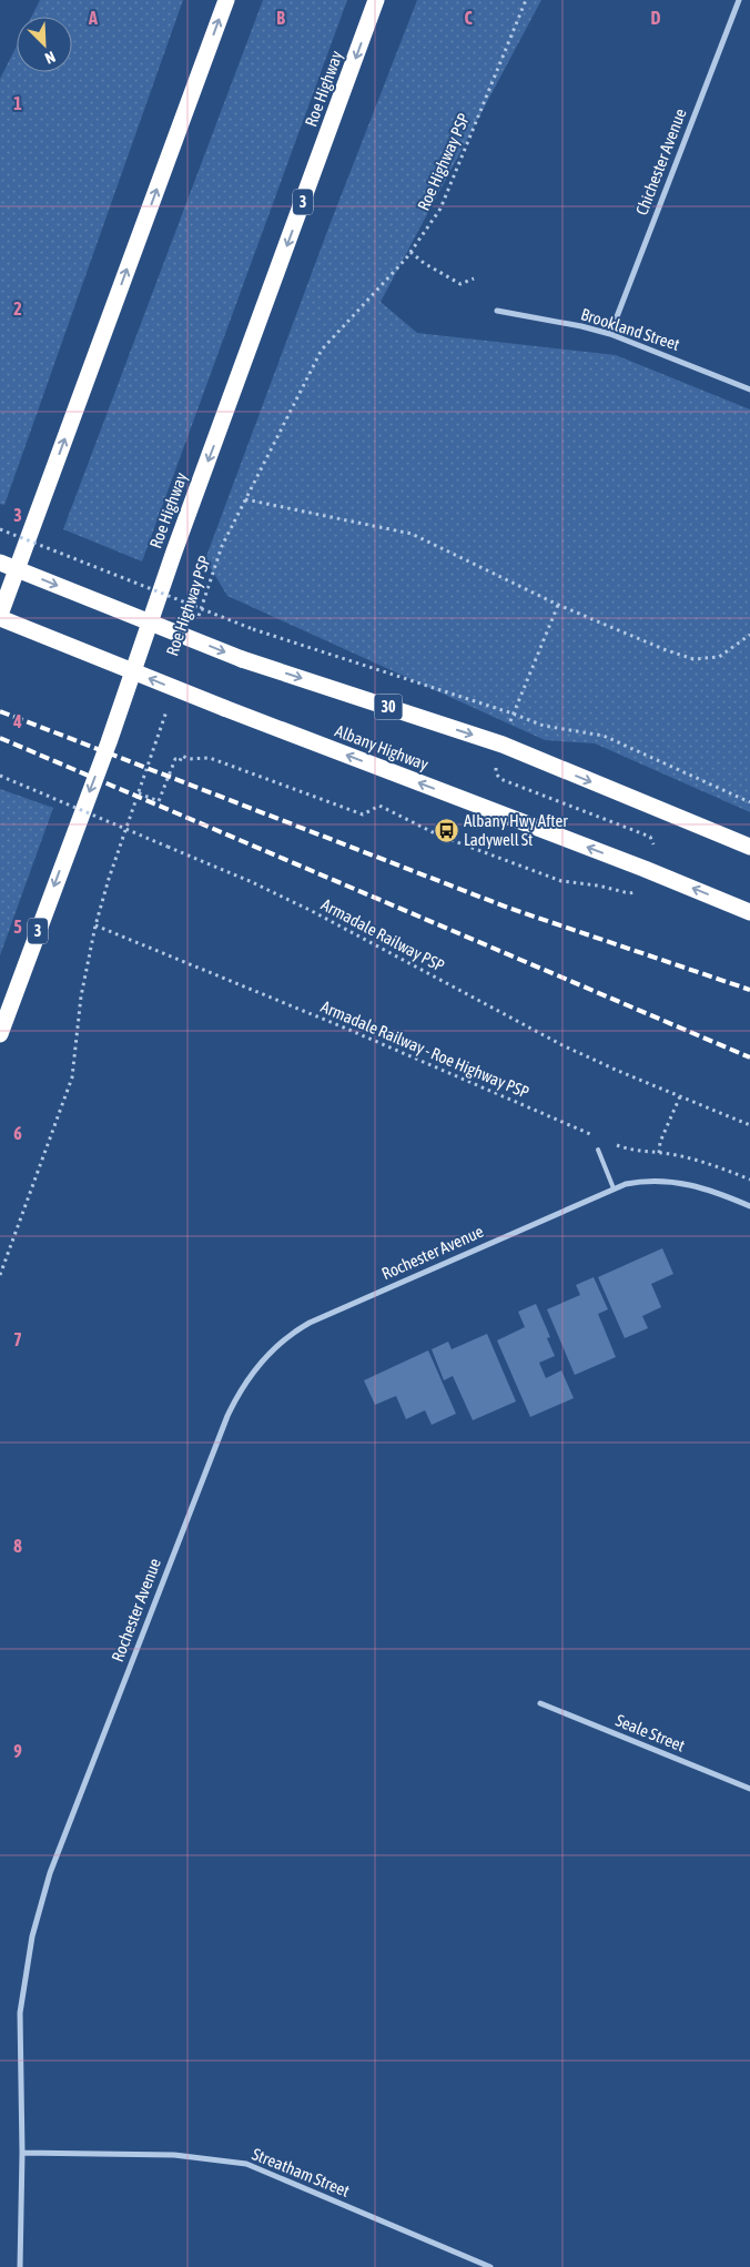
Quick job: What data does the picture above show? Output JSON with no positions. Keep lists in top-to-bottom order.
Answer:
{
  "streets": {
    "highway": [
      "Roe Highway",
      "3",
      "30",
      "Albany Highway"
    ],
    "street": [
      "Chichester Avenue",
      "Brookland Street",
      "Rochester Avenue",
      "Seale Street",
      "Streatham Street"
    ],
    "path": ["Roe Highway PSP", "Armadale Railway PSP", "Armadale Railway - Roe Highway PSP"]
  },
  "crossings": [
    ["Chichester Avenue", "Brookland Street"],
    ["Rochester Avenue", "Streatham Street"]
  ],
  "places": {
    "bus stop": ["Albany Hwy After Ladywell St"]
  },
  "north": "bottom right",
  "grid": {
    "columns": [
      "A",
      "B",
      "C",
      "D"
    ],
    "rows": [
      "1",
      "2",
      "3",
      "4",
      "5",
      "6",
      "7",
      "8",
      "9"
    ]
  }
}
